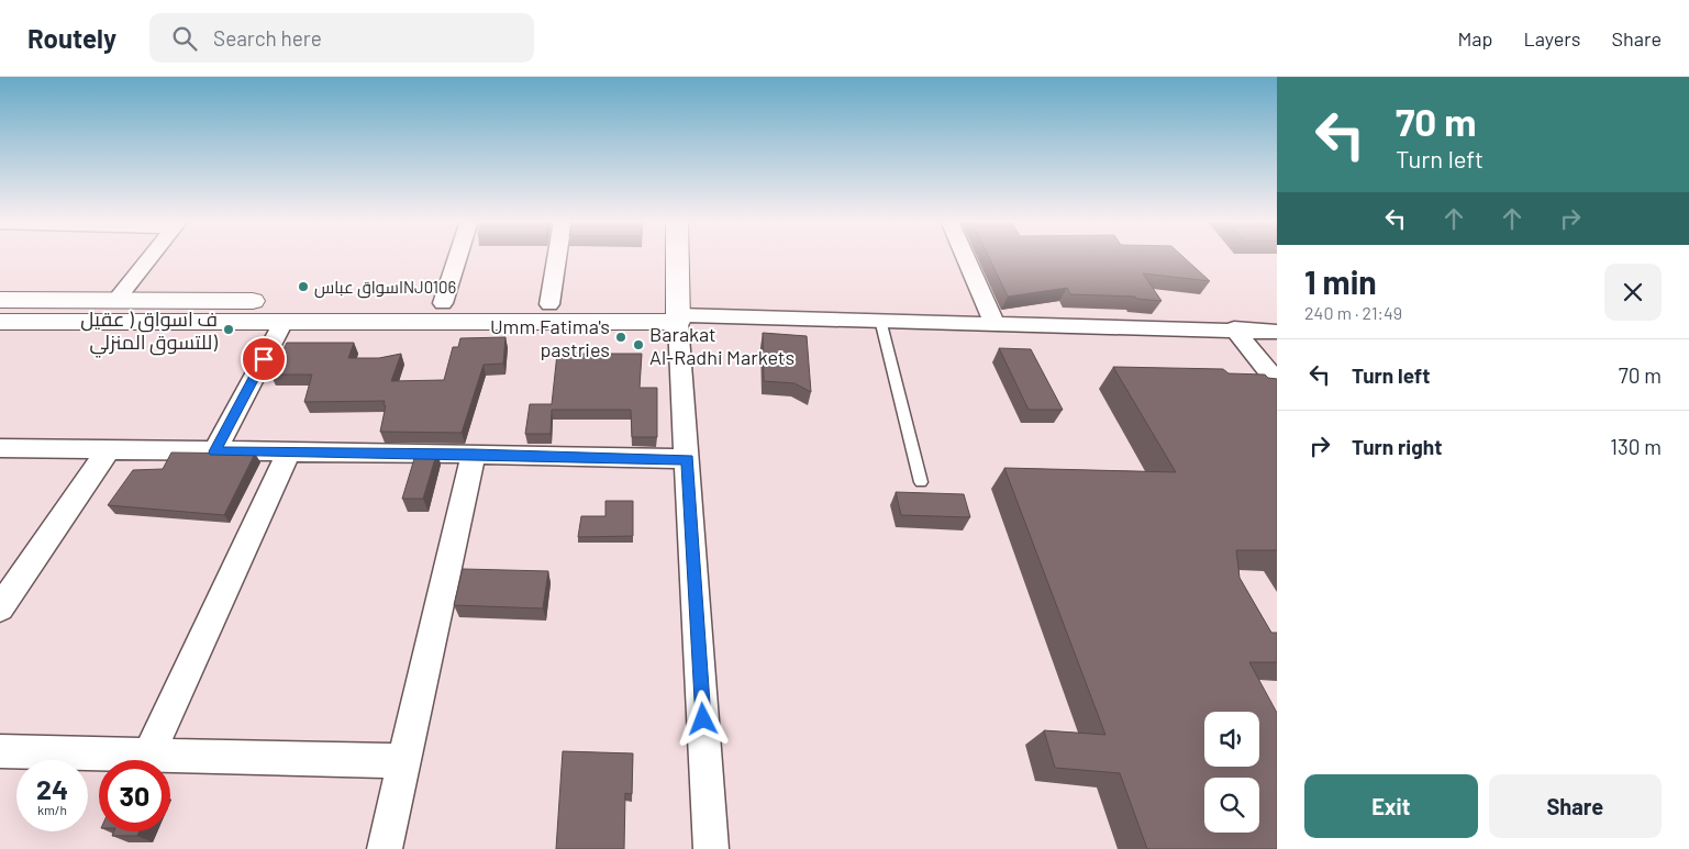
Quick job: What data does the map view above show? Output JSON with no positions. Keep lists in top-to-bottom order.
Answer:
{
  "places": [
    "اسواق عباسNJ0106",
    "ف اسواق ( عقيل للتسوق المنزلي)",
    "Umm Fatima's pastries",
    "Barakat Al-Radhi Markets"
  ],
  "page": {
    "header": "Routely",
    "search": "Search here",
    "nav": ["Map", "Layers", "Share"],
    "turn": ["70 m", "Turn left"],
    "heading": ["1 min", "240 m · 21:49"],
    "list": [
      {
        "name": "Turn left",
        "value": "70 m"
      },
      {
        "name": "Turn right",
        "value": "130 m"
      }
    ],
    "speed": "24 km/h",
    "limit": "30",
    "buttons": ["Exit", "Share"]
  }
}
